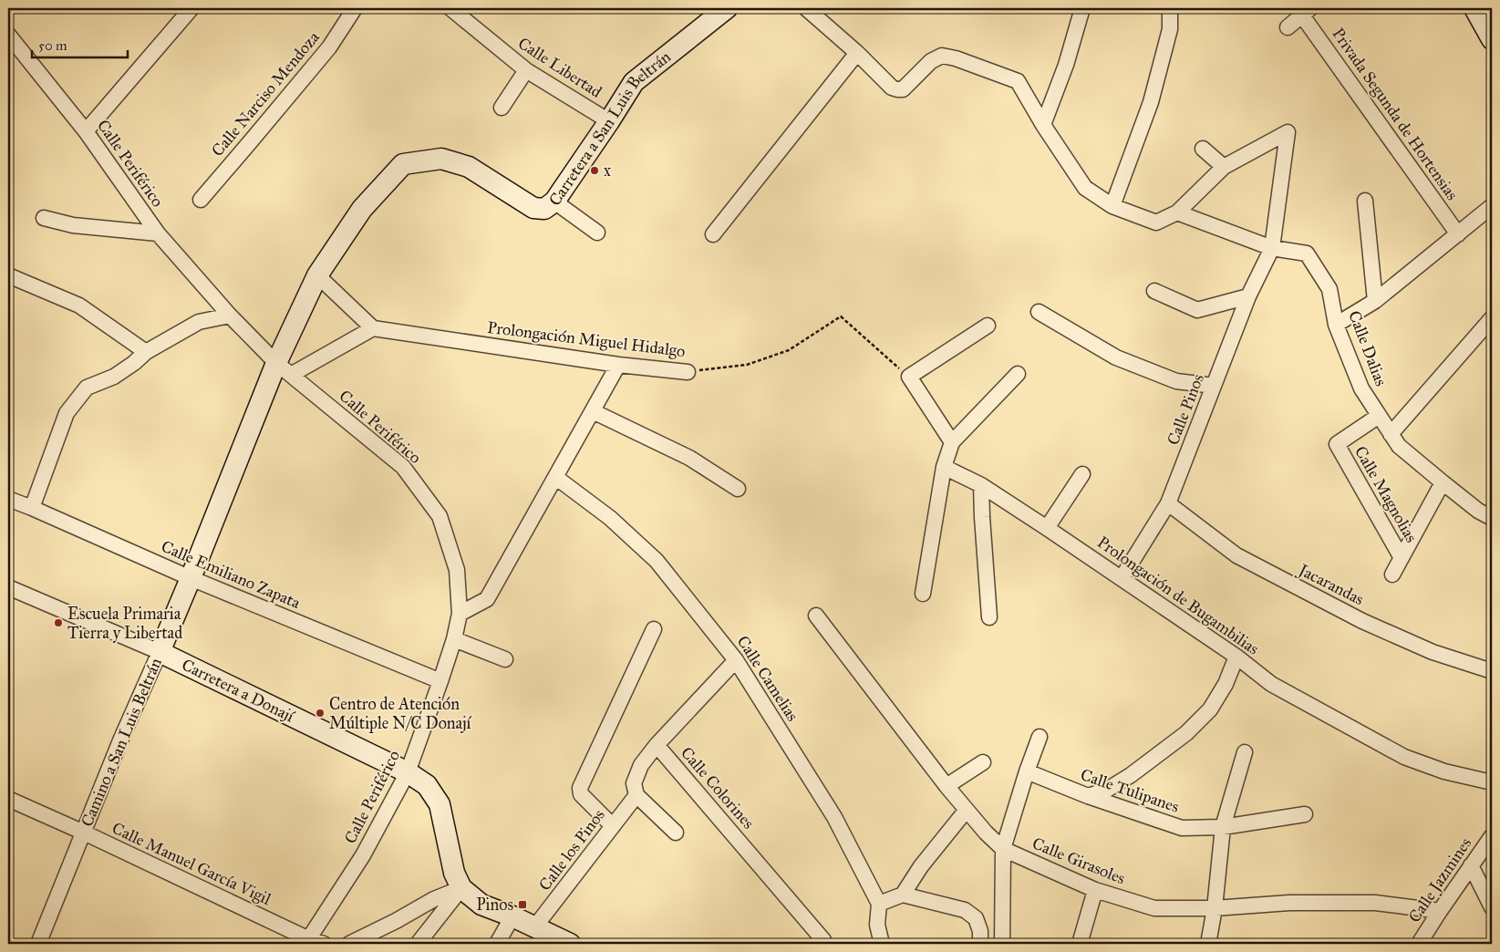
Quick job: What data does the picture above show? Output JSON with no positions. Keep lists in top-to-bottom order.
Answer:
{
  "streets": {
    "main road": ["Carretera a San Luis Beltrán", "Carretera a Donají", "Camino a San Luis Beltrán"],
    "street": [
      "Calle Libertad",
      "Calle Narciso Mendoza",
      "Privada Segunda de Hortensias",
      "Calle Periférico",
      "Prolongación Miguel Hidalgo",
      "Calle Dalias",
      "Calle Pinos",
      "Calle Magnolias",
      "Calle Emiliano Zapata",
      "Jacarandas",
      "Prolongación de Bugambilias",
      "Calle Camelias",
      "Calle Colorines",
      "Calle Tulipanes",
      "Calle los Pinos",
      "Calle Girasoles",
      "Calle Manuel García Vigil",
      "Calle Jazmines"
    ]
  },
  "crossings": [
    ["Calle Libertad", "Carretera a San Luis Beltrán"],
    ["Carretera a San Luis Beltrán", "Calle Periférico"],
    ["Carretera a San Luis Beltrán", "Camino a San Luis Beltrán"],
    ["Calle Periférico", "Calle Emiliano Zapata"],
    ["Calle Periférico", "Carretera a Donají"],
    ["Calle Periférico", "Camino a San Luis Beltrán"],
    ["Calle Periférico", "Calle Manuel García Vigil"],
    ["Calle Dalias", "Calle Pinos"],
    ["Calle Dalias", "Calle Magnolias"],
    ["Calle Pinos", "Jacarandas"],
    ["Calle Pinos", "Prolongación de Bugambilias"],
    ["Calle Emiliano Zapata", "Camino a San Luis Beltrán"],
    ["Calle Camelias", "Calle Colorines"],
    ["Carretera a Donají", "Camino a San Luis Beltrán"],
    ["Carretera a Donají", "Calle los Pinos"],
    ["Camino a San Luis Beltrán", "Calle Manuel García Vigil"],
    ["Calle Girasoles", "Calle Jazmines"]
  ],
  "places": {
    "other": ["x", "Escuela Primaria Tierra y Libertad", "Centro de Atención Múltiple N/C Donají"],
    "transit": ["Pinos"]
  },
  "scale_bar": "50 m"
}
